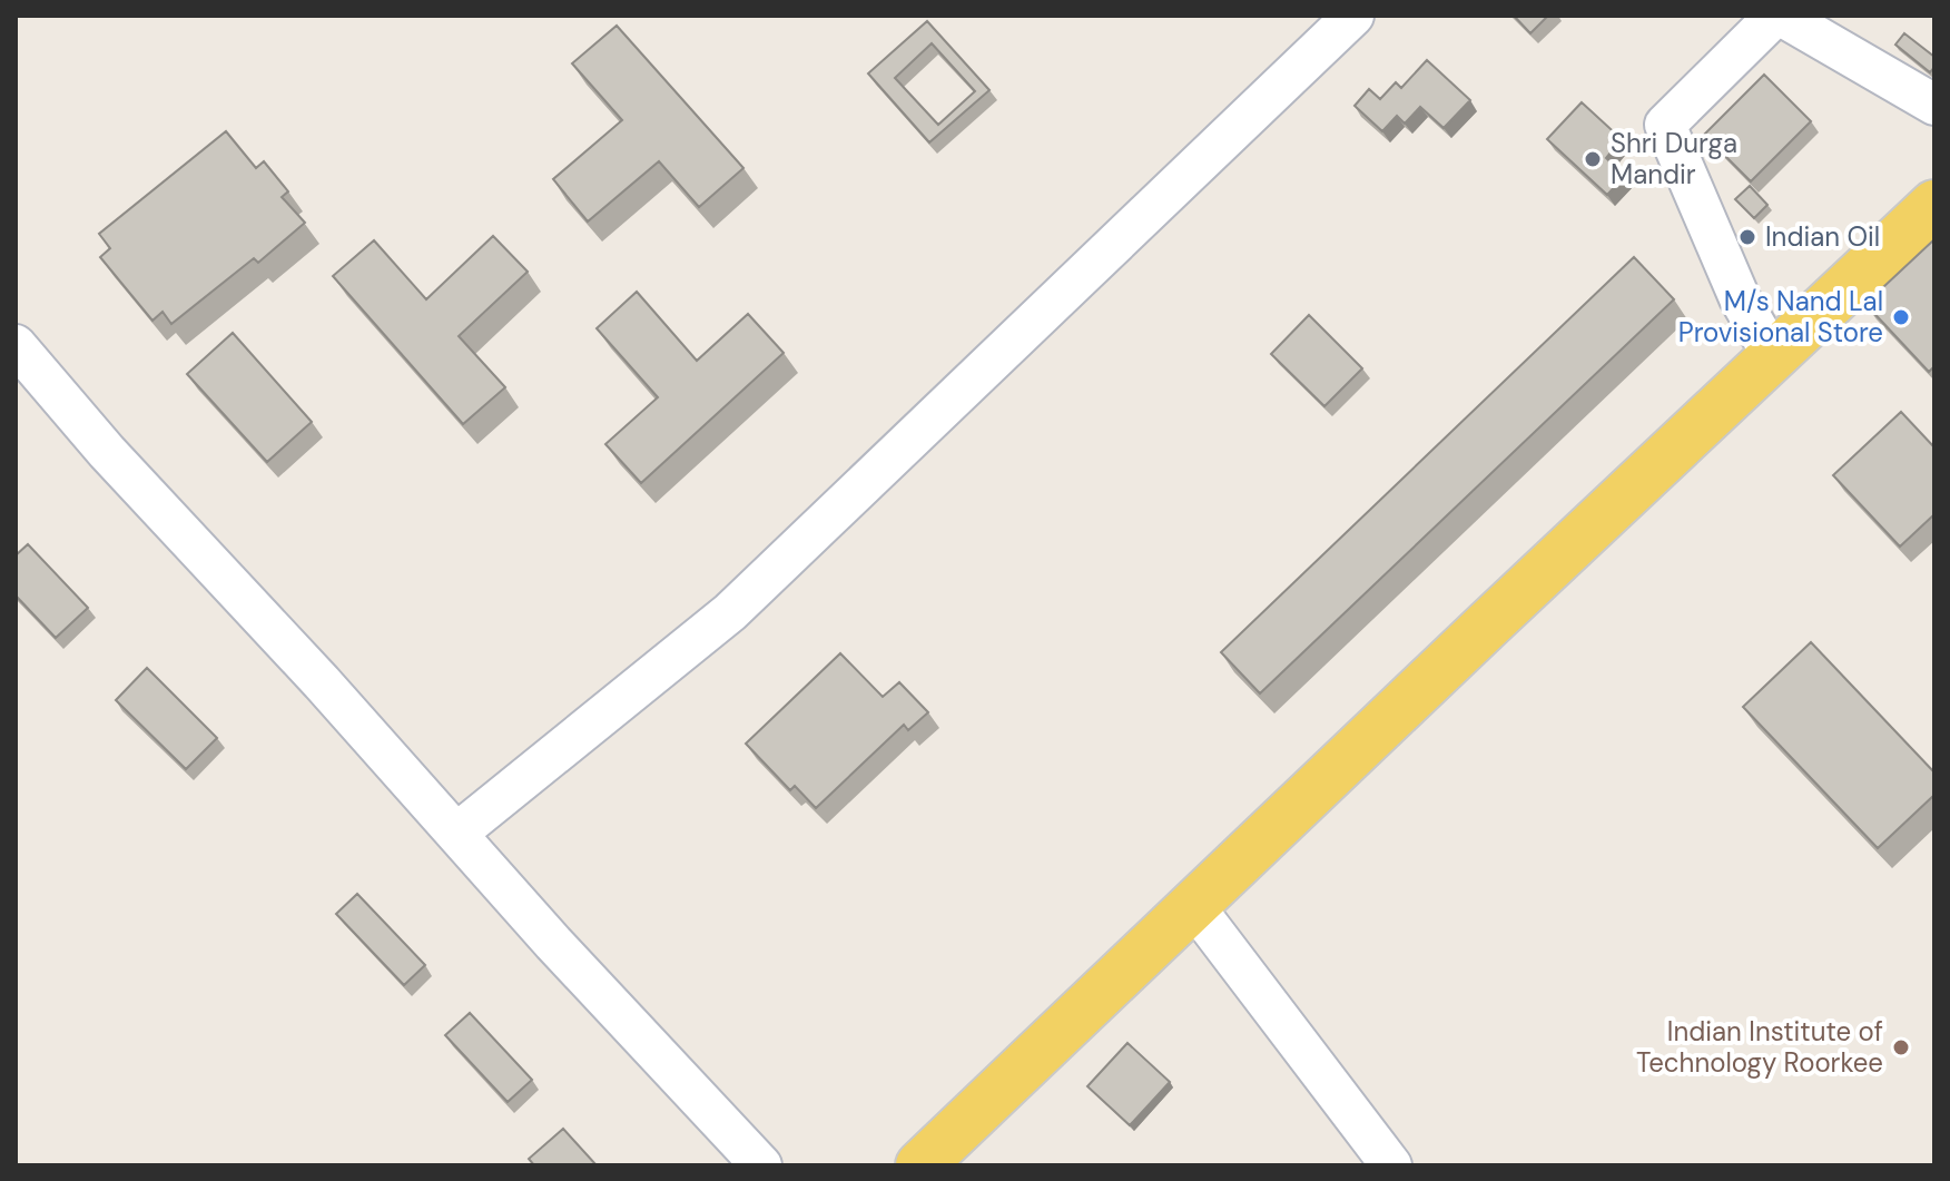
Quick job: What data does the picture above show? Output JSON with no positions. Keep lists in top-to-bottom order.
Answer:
{
  "places": [
    "Shri Durga Mandir",
    "Indian Oil",
    "M/s Nand Lal Provisional Store",
    "Indian Institute of Technology Roorkee"
  ]
}
